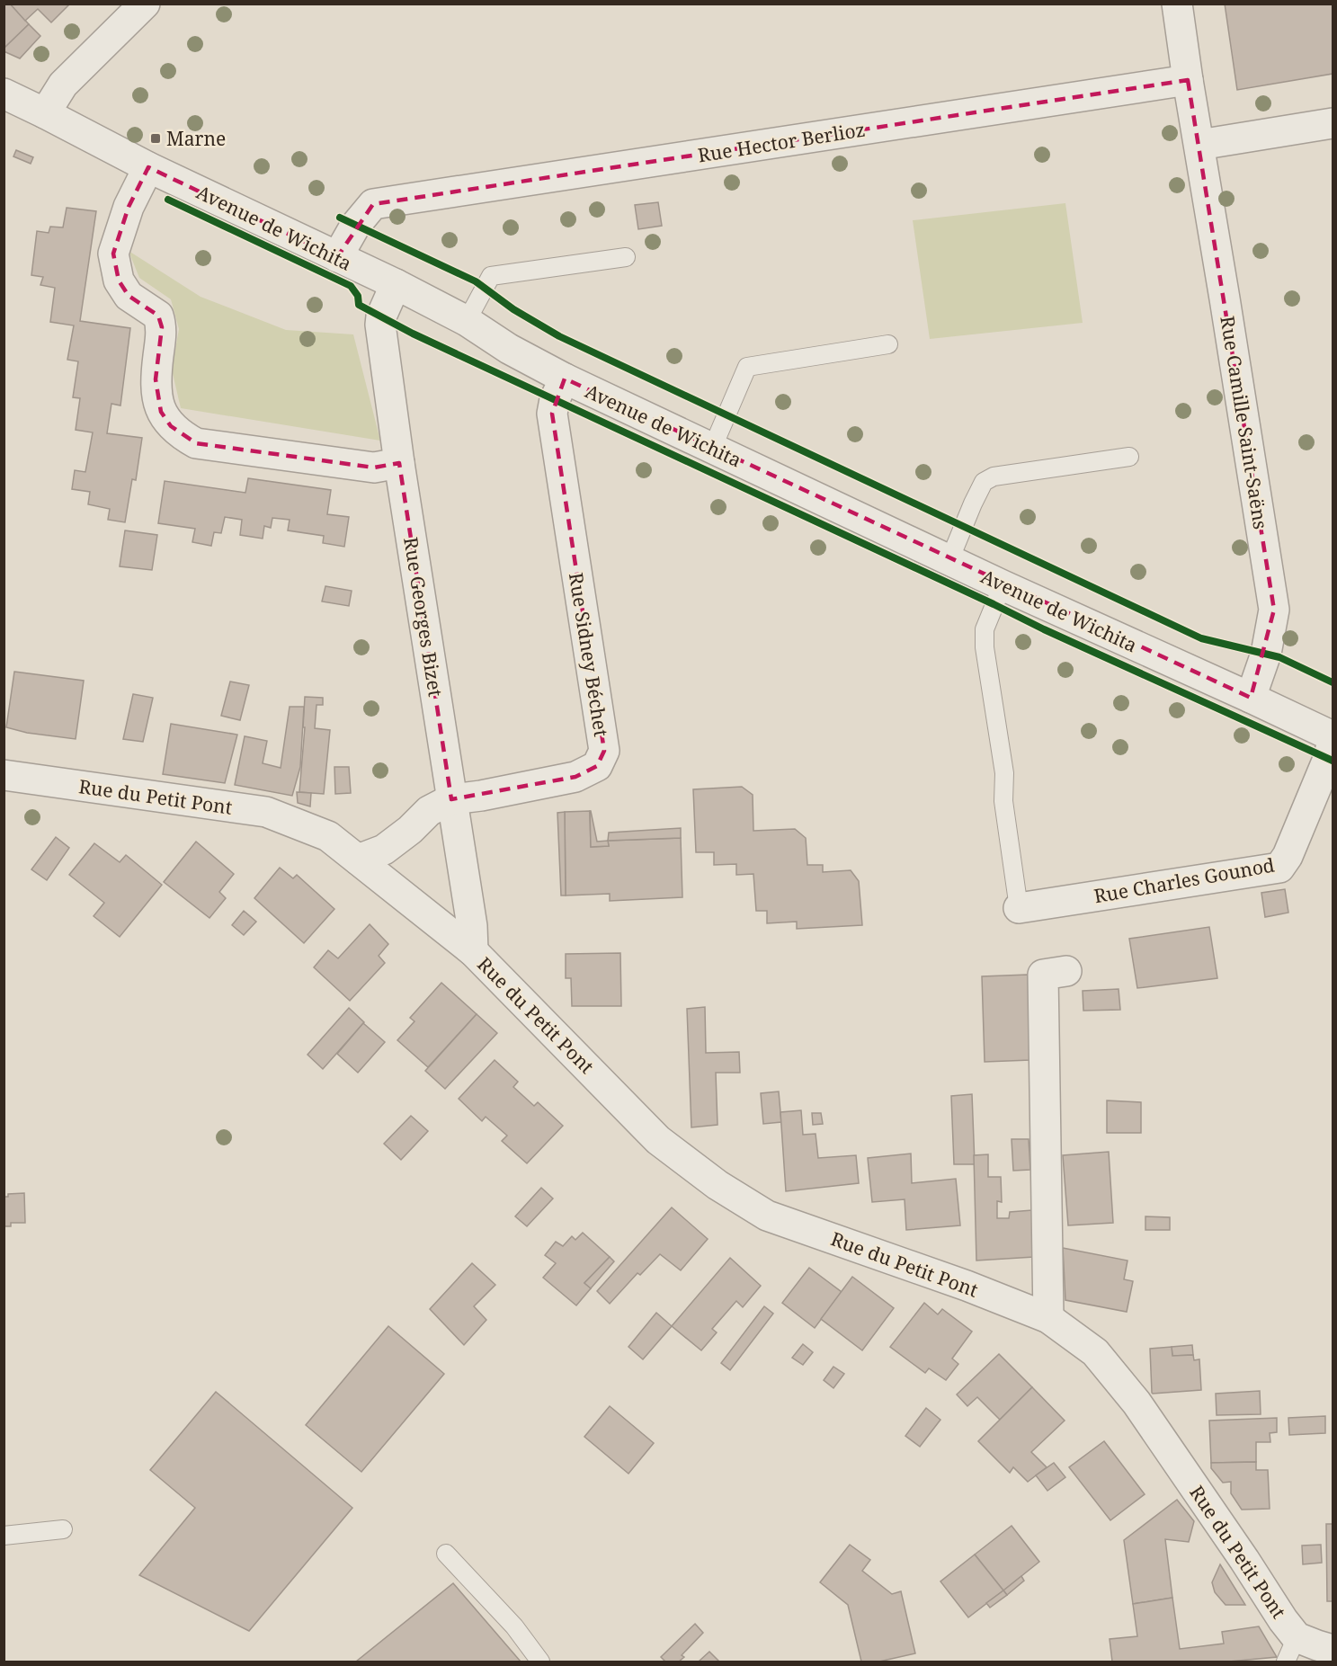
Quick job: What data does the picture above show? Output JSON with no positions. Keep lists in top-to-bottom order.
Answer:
{
  "streets": {
    "street": [
      "Rue Hector Berlioz",
      "Avenue de Wichita",
      "Rue Camille Saint-Saëns",
      "Rue Georges Bizet",
      "Rue Sidney Béchet",
      "Rue du Petit Pont",
      "Rue Charles Gounod"
    ]
  },
  "crossings": [
    ["Rue Hector Berlioz", "Avenue de Wichita"],
    ["Avenue de Wichita", "Rue Camille Saint-Saëns"],
    ["Avenue de Wichita", "Rue Georges Bizet"],
    ["Avenue de Wichita", "Rue Sidney Béchet"],
    ["Rue Georges Bizet", "Rue Sidney Béchet"],
    ["Rue Georges Bizet", "Rue du Petit Pont"],
    ["Rue Sidney Béchet", "Rue du Petit Pont"]
  ],
  "places": {
    "transit": ["Marne"]
  }
}
